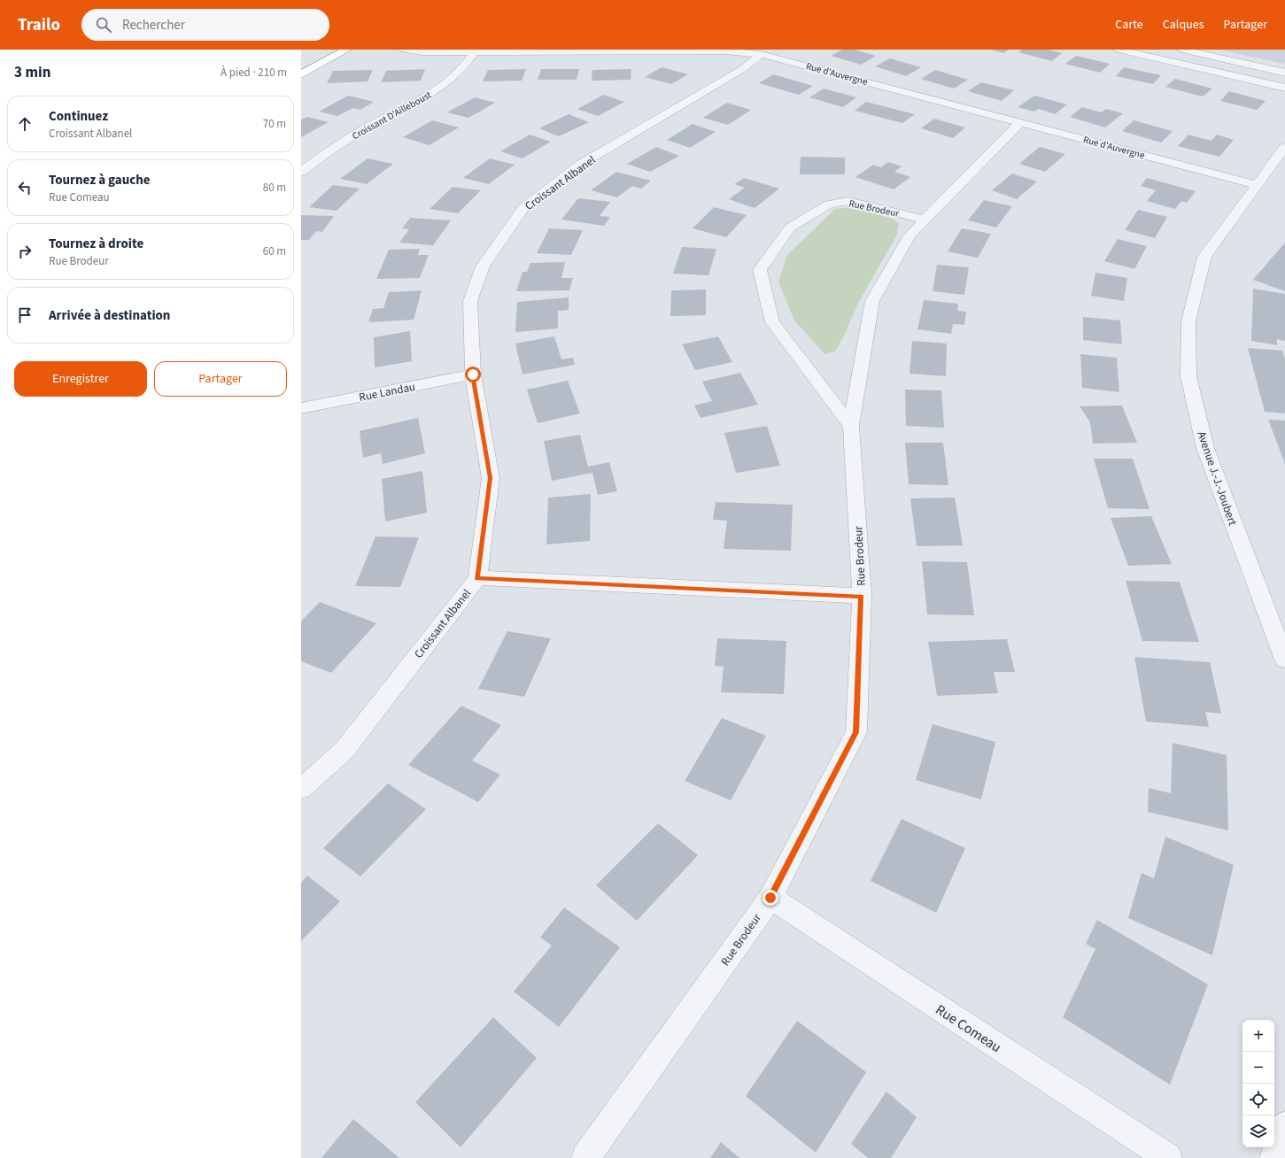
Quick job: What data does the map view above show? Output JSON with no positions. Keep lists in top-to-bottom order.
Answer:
{
  "streets": {
    "street": [
      "Rue d'Auvergne",
      "Croissant D'Ailleboust",
      "Croissant Albanel",
      "Rue Brodeur",
      "Rue Landau",
      "Avenue J.-J.-Joubert",
      "Rue Comeau"
    ]
  },
  "crossings": [
    ["Rue d'Auvergne", "Croissant D'Ailleboust"],
    ["Rue d'Auvergne", "Croissant Albanel"],
    ["Rue d'Auvergne", "Rue Brodeur"],
    ["Rue d'Auvergne", "Avenue J.-J.-Joubert"],
    ["Croissant Albanel", "Rue Landau"],
    ["Rue Brodeur", "Rue Comeau"]
  ],
  "page": {
    "header": "Trailo",
    "search": "Rechercher",
    "nav": ["Carte", "Calques", "Partager"],
    "heading": ["3 min", "À pied · 210 m"],
    "list": [
      ["Continuez", "Croissant Albanel", "70 m"],
      ["Tournez à gauche", "Rue Comeau", "80 m"],
      ["Tournez à droite", "Rue Brodeur", "60 m"],
      "Arrivée à destination"
    ],
    "buttons": ["Enregistrer", "Partager"],
    "map_buttons": ["+", "−"]
  }
}
